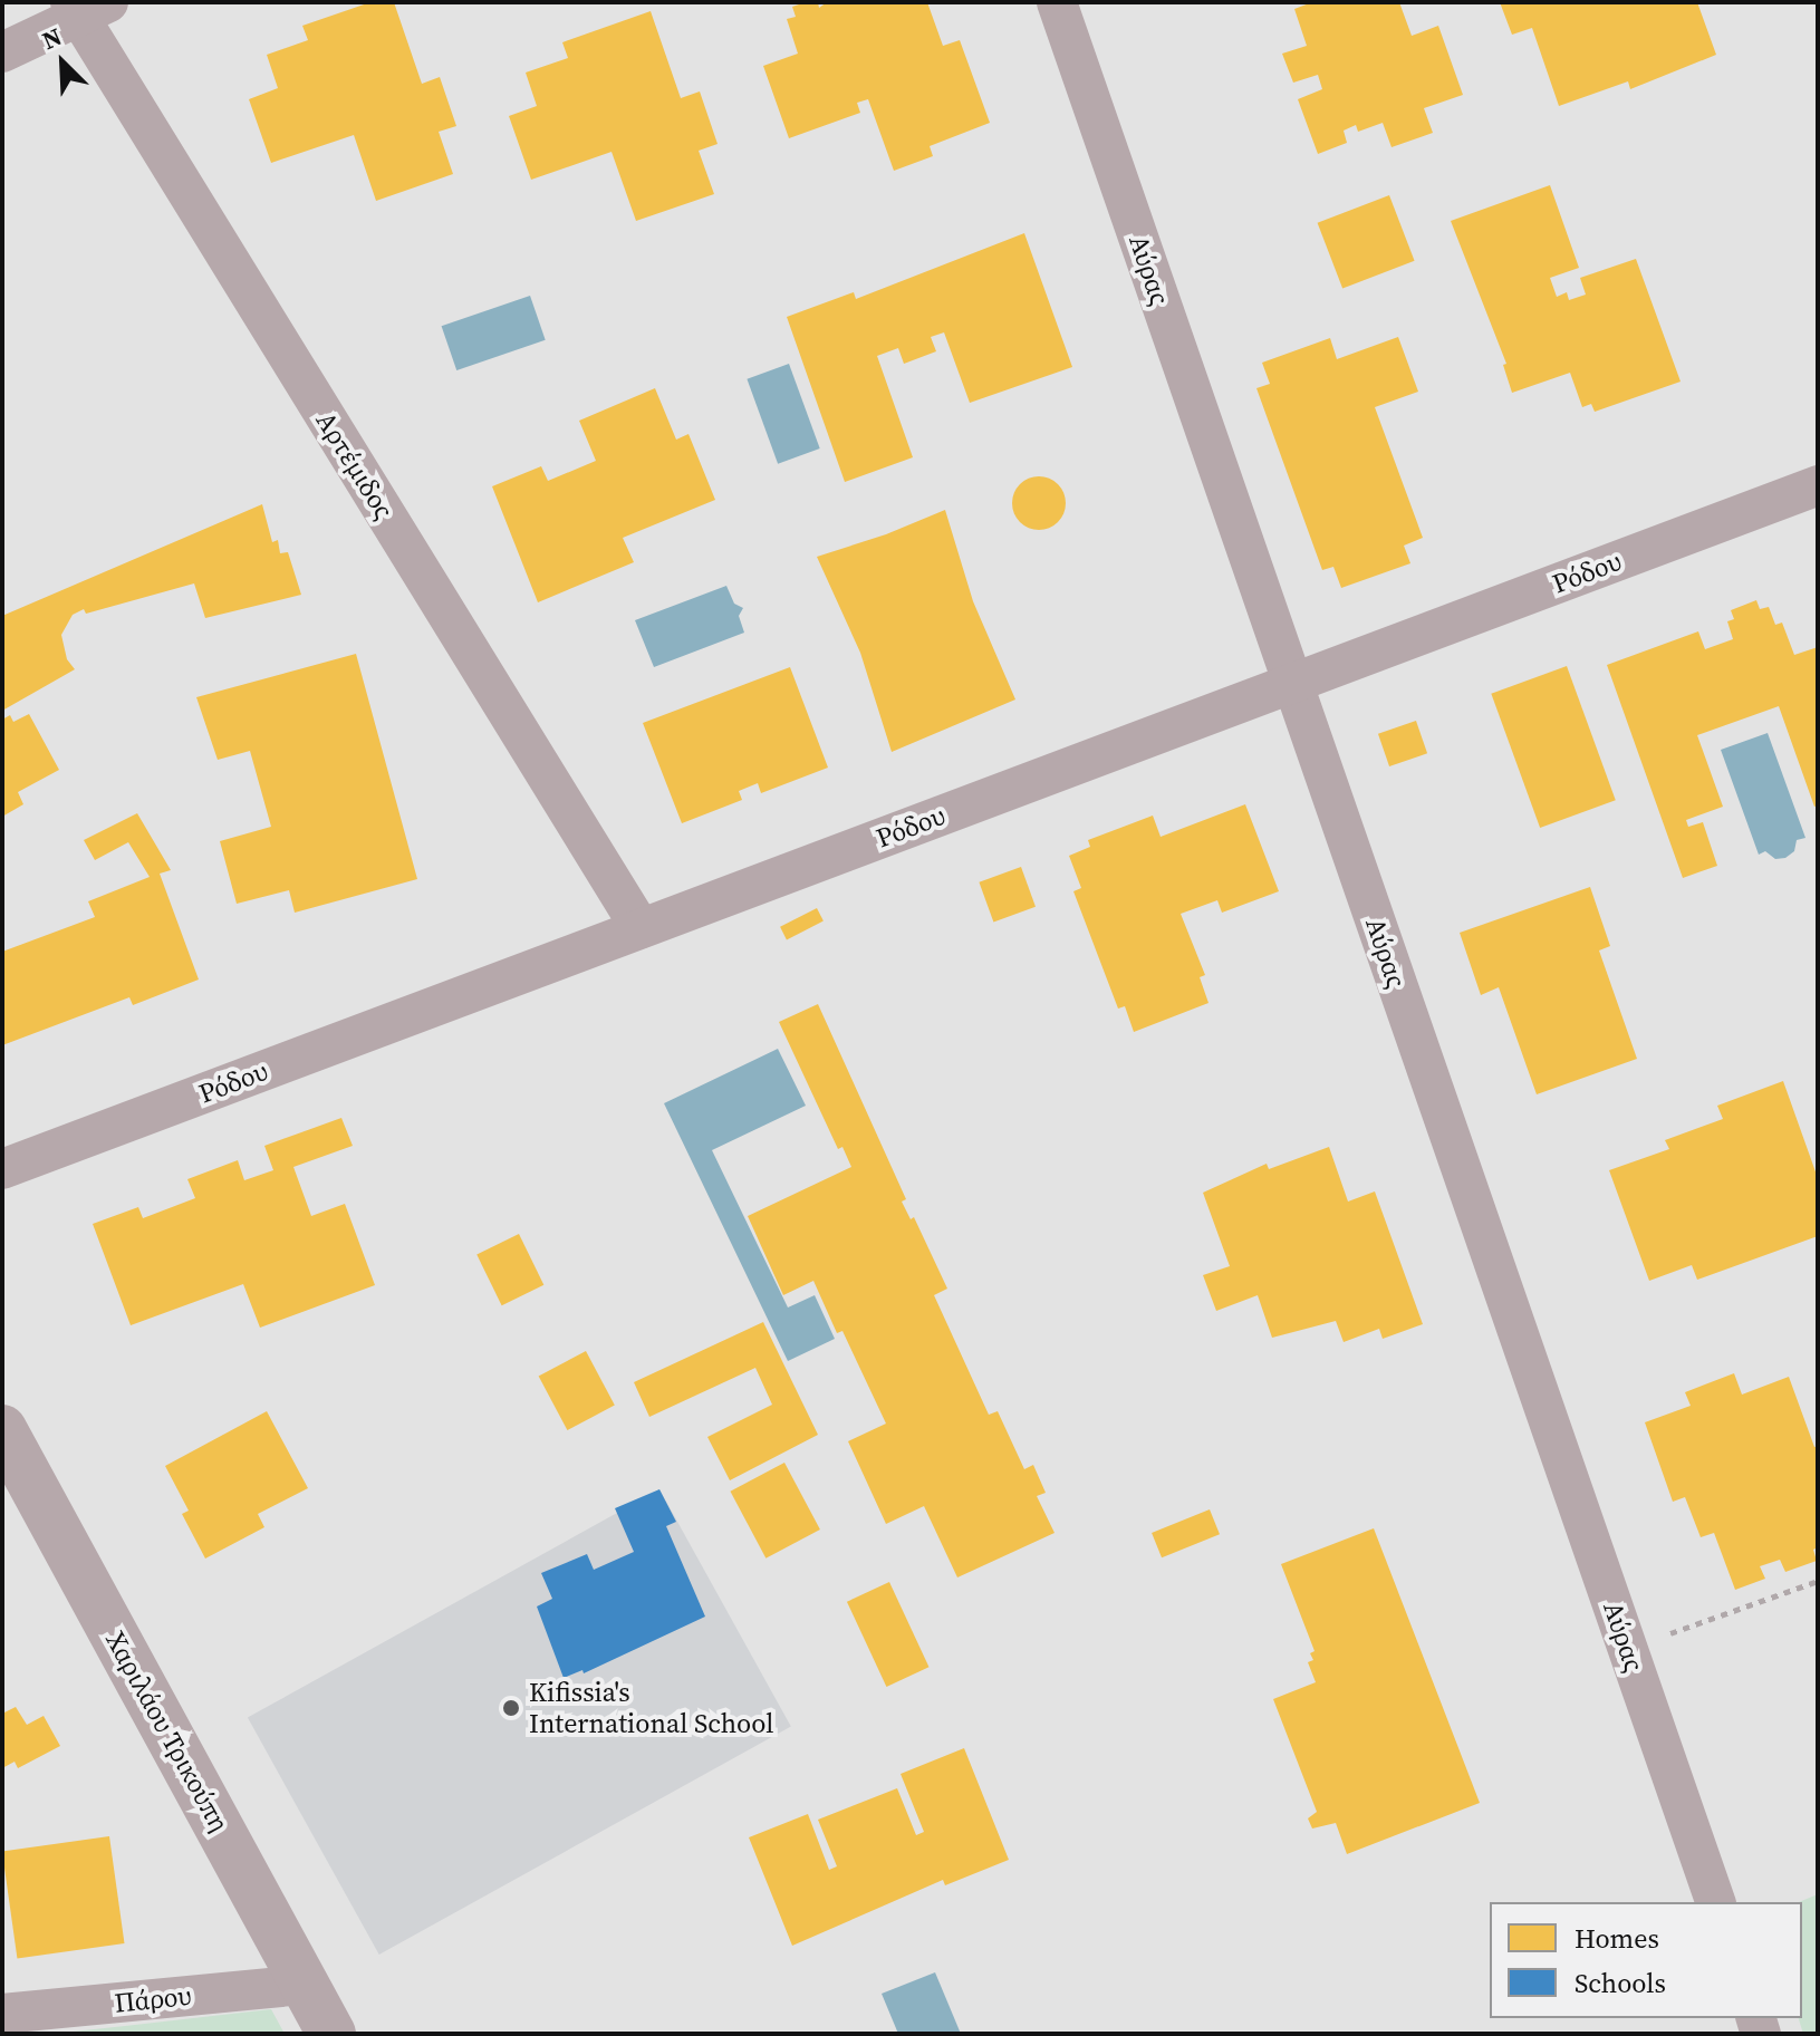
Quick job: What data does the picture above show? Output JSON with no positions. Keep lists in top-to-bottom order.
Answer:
{
  "streets": {
    "street": [
      "Αύρας",
      "Αρτέμιδος",
      "Ρόδου",
      "Χαριλάου Τρικούπη",
      "Πάρου"
    ]
  },
  "crossings": [
    ["Αύρας", "Ρόδου"],
    ["Αρτέμιδος", "Ρόδου"],
    ["Χαριλάου Τρικούπη", "Πάρου"]
  ],
  "places": ["Kifissia's International School"],
  "legend": ["Homes", "Schools"],
  "north": "top left"
}
